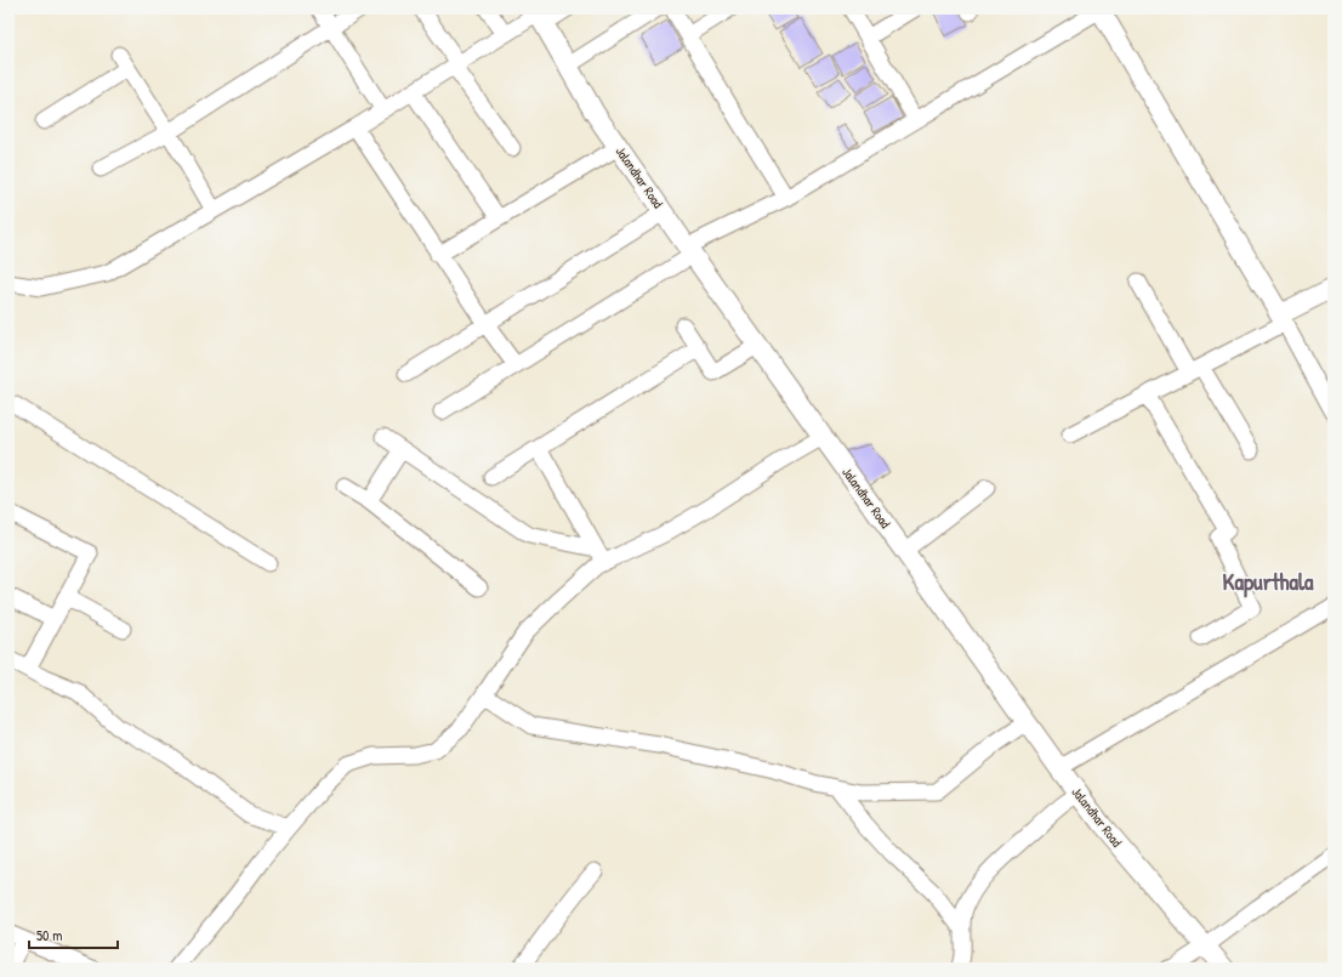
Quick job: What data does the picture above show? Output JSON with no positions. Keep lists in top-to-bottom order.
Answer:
{
  "streets": {
    "main road": ["Jalandhar Road"]
  },
  "districts": ["Kapurthala"],
  "scale_bar": "50 m"
}
